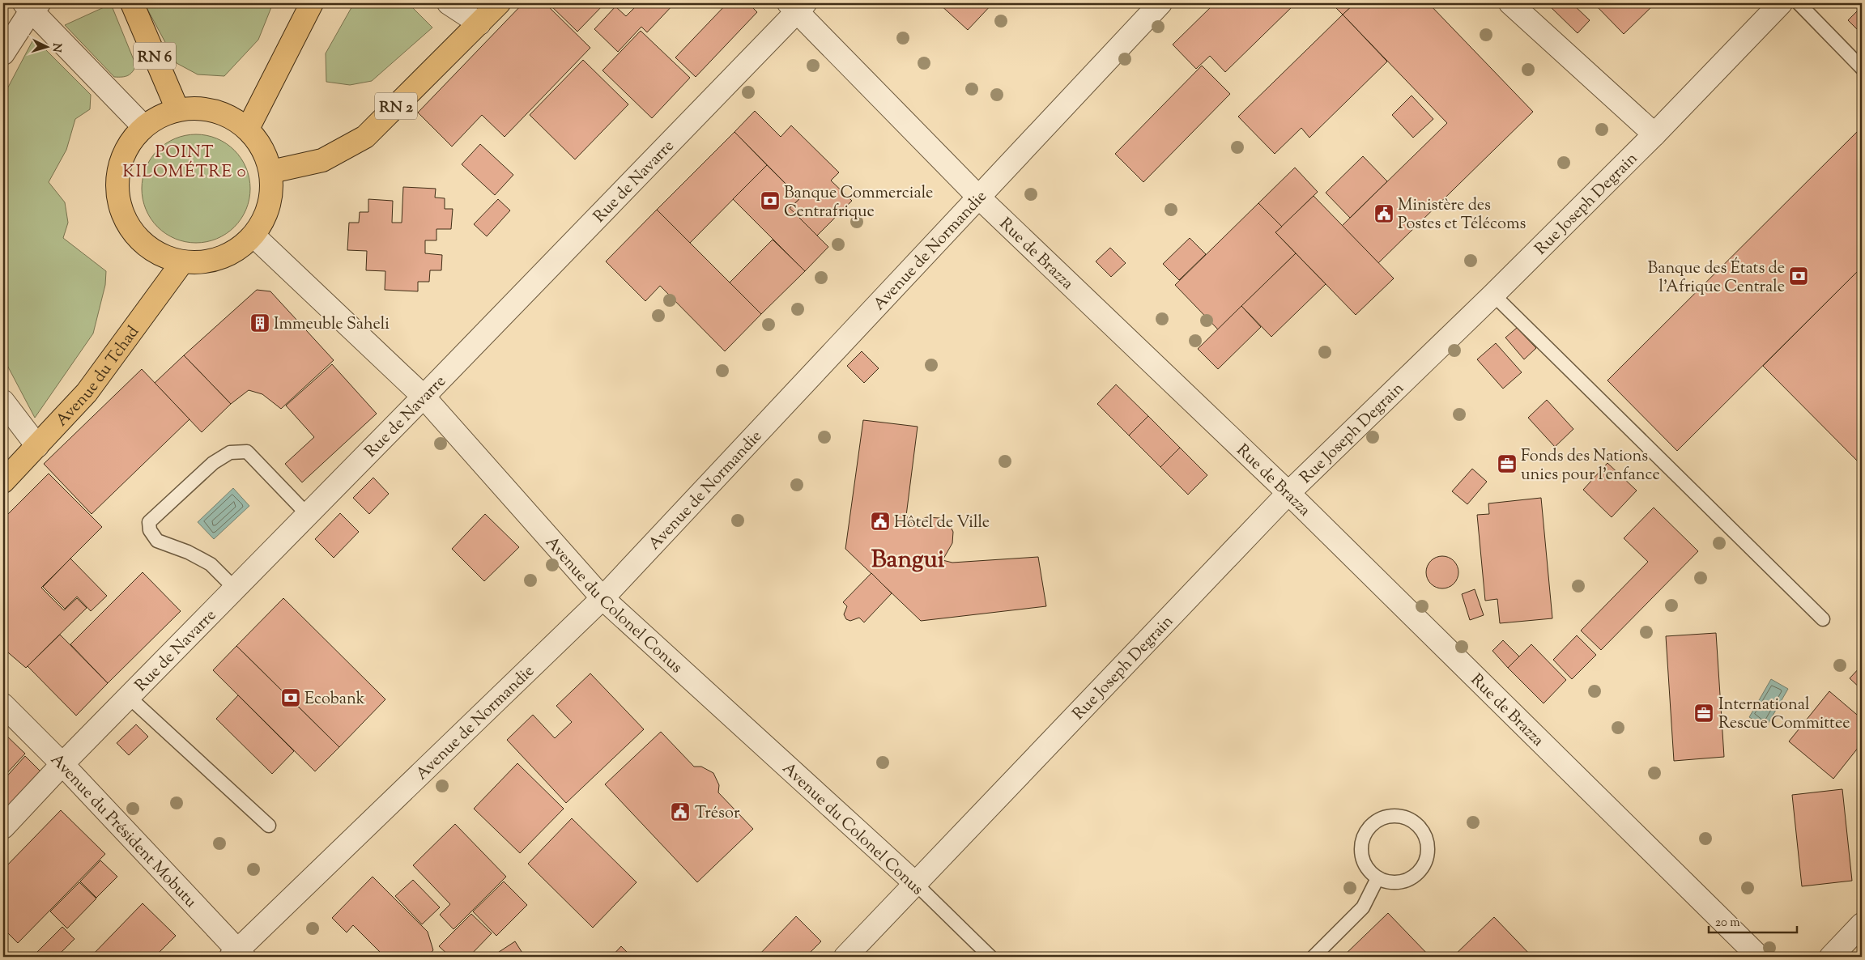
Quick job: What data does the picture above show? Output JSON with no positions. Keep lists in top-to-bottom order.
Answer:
{
  "streets": {
    "main road": ["RN 6", "RN 2", "Avenue du Tchad"],
    "street": [
      "Rue de Navarre",
      "Rue Joseph Degrain",
      "Avenue de Normandie",
      "Rue de Brazza",
      "Avenue du Colonel Conus",
      "Avenue du Président Mobutu"
    ]
  },
  "crossings": [
    ["Rue de Navarre", "Rue de Brazza"],
    ["Rue de Navarre", "Avenue du Colonel Conus"],
    ["Rue de Navarre", "Avenue du Président Mobutu"],
    ["Rue Joseph Degrain", "Rue de Brazza"],
    ["Rue Joseph Degrain", "Avenue du Colonel Conus"],
    ["Avenue de Normandie", "Rue de Brazza"],
    ["Avenue de Normandie", "Avenue du Colonel Conus"],
    ["Avenue de Normandie", "Avenue du Président Mobutu"]
  ],
  "districts": ["POINT KILOMÉTRE 0", "Bangui"],
  "places": {
    "bank": ["Banque Commerciale Centrafrique", "Banque des États de l'Afrique Centrale", "Ecobank"],
    "public building": ["Ministère des Postes et Télécoms", "Hôtel de Ville", "Trésor"],
    "building": ["Immeuble Saheli"],
    "office": ["Fonds des Nations unies pour l'enfance", "International Rescue Committee"]
  },
  "scale_bar": "20 m",
  "north": "right"
}
